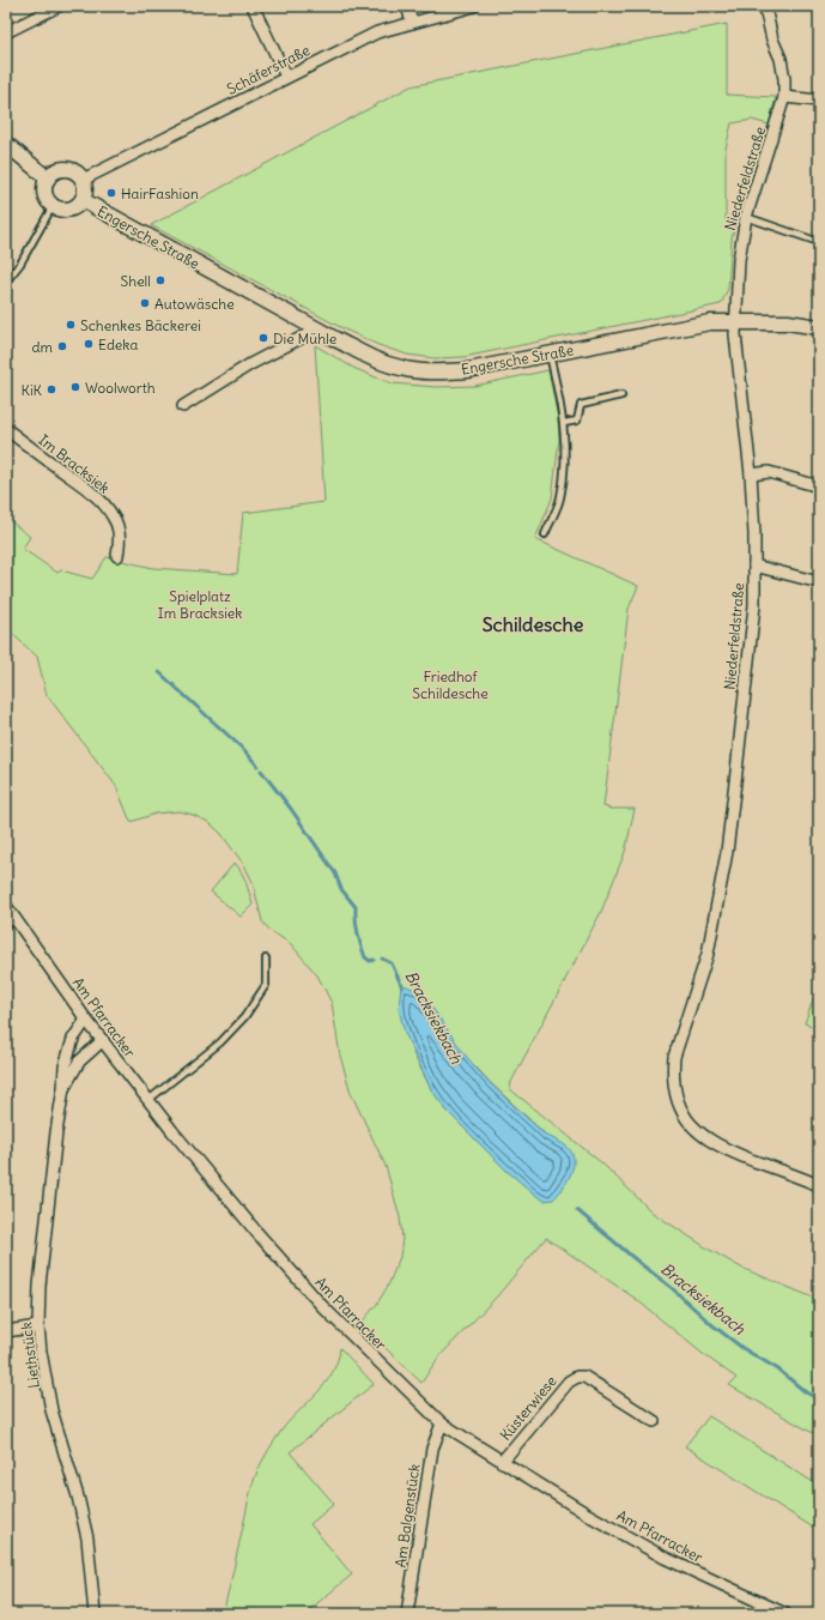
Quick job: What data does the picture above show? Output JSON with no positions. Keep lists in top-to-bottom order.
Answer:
{
  "streets": {
    "main road": ["Engersche Straße"],
    "street": [
      "Schäferstraße",
      "Niederfeldstraße",
      "Im Bracksiek",
      "Am Pfarracker",
      "Liethstück",
      "Küsterwiese",
      "Am Balgenstück"
    ]
  },
  "crossings": [
    ["Schäferstraße", "Engersche Straße"],
    ["Niederfeldstraße", "Engersche Straße"],
    ["Am Pfarracker", "Liethstück"],
    ["Am Pfarracker", "Küsterwiese"],
    ["Am Pfarracker", "Am Balgenstück"]
  ],
  "districts": ["Schildesche"],
  "water": ["Bracksiekbach"],
  "parks": ["Spielplatz Im Bracksiek", "Friedhof Schildesche"],
  "places": [
    "HairFashion",
    "Shell",
    "Autowäsche",
    "Schenkes Bäckerei",
    "Die Mühle",
    "Edeka",
    "dm",
    "Woolworth",
    "KiK"
  ]
}
